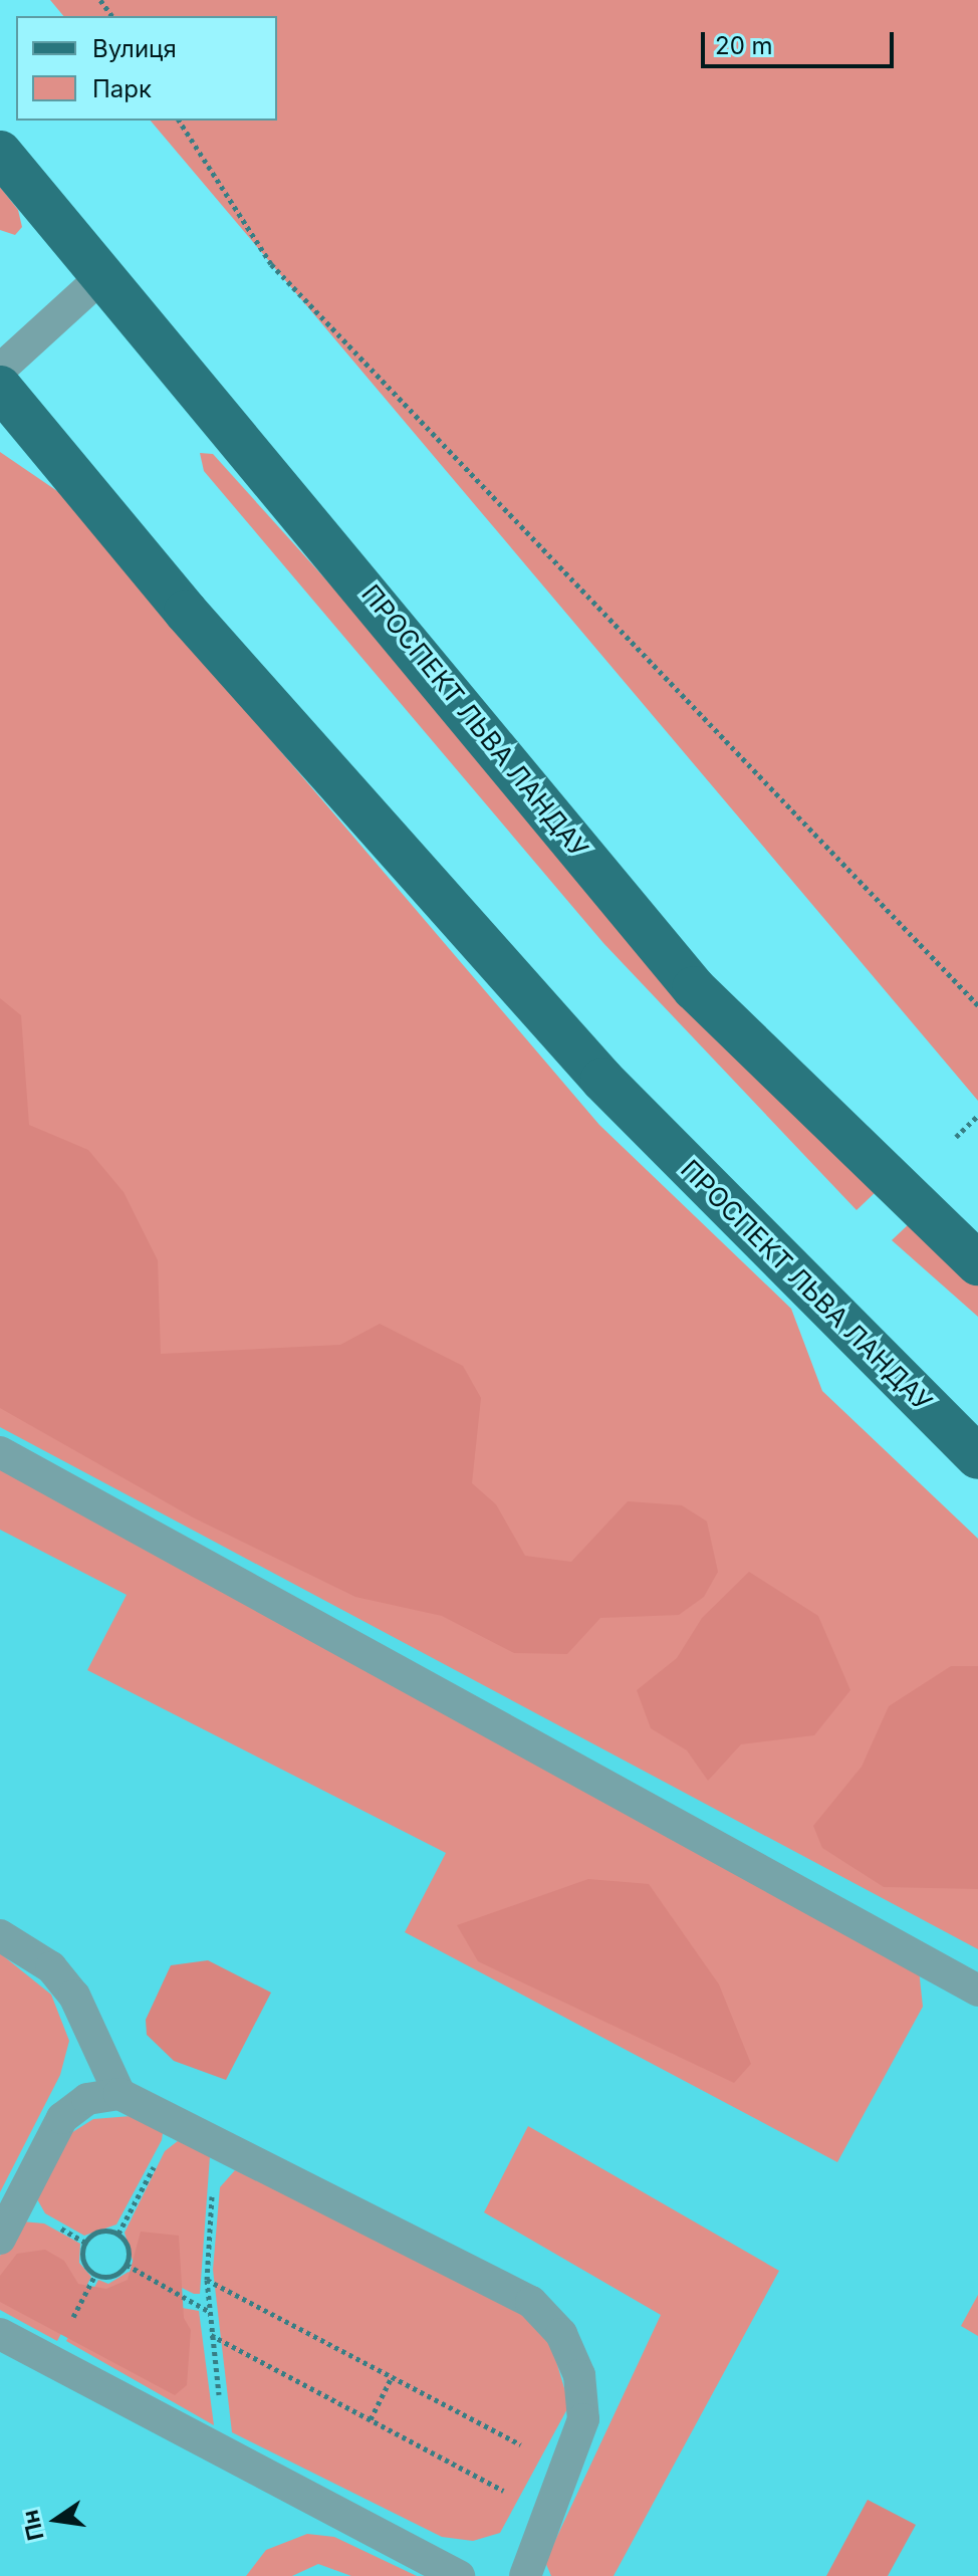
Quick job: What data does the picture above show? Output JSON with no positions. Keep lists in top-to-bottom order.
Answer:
{
  "streets": {
    "main road": ["ПРОСПЕКТ ЛЬВА ЛАНДАУ"]
  },
  "legend": ["Вулиця", "Парк"],
  "scale_bar": "20 m",
  "north": "left"
}
